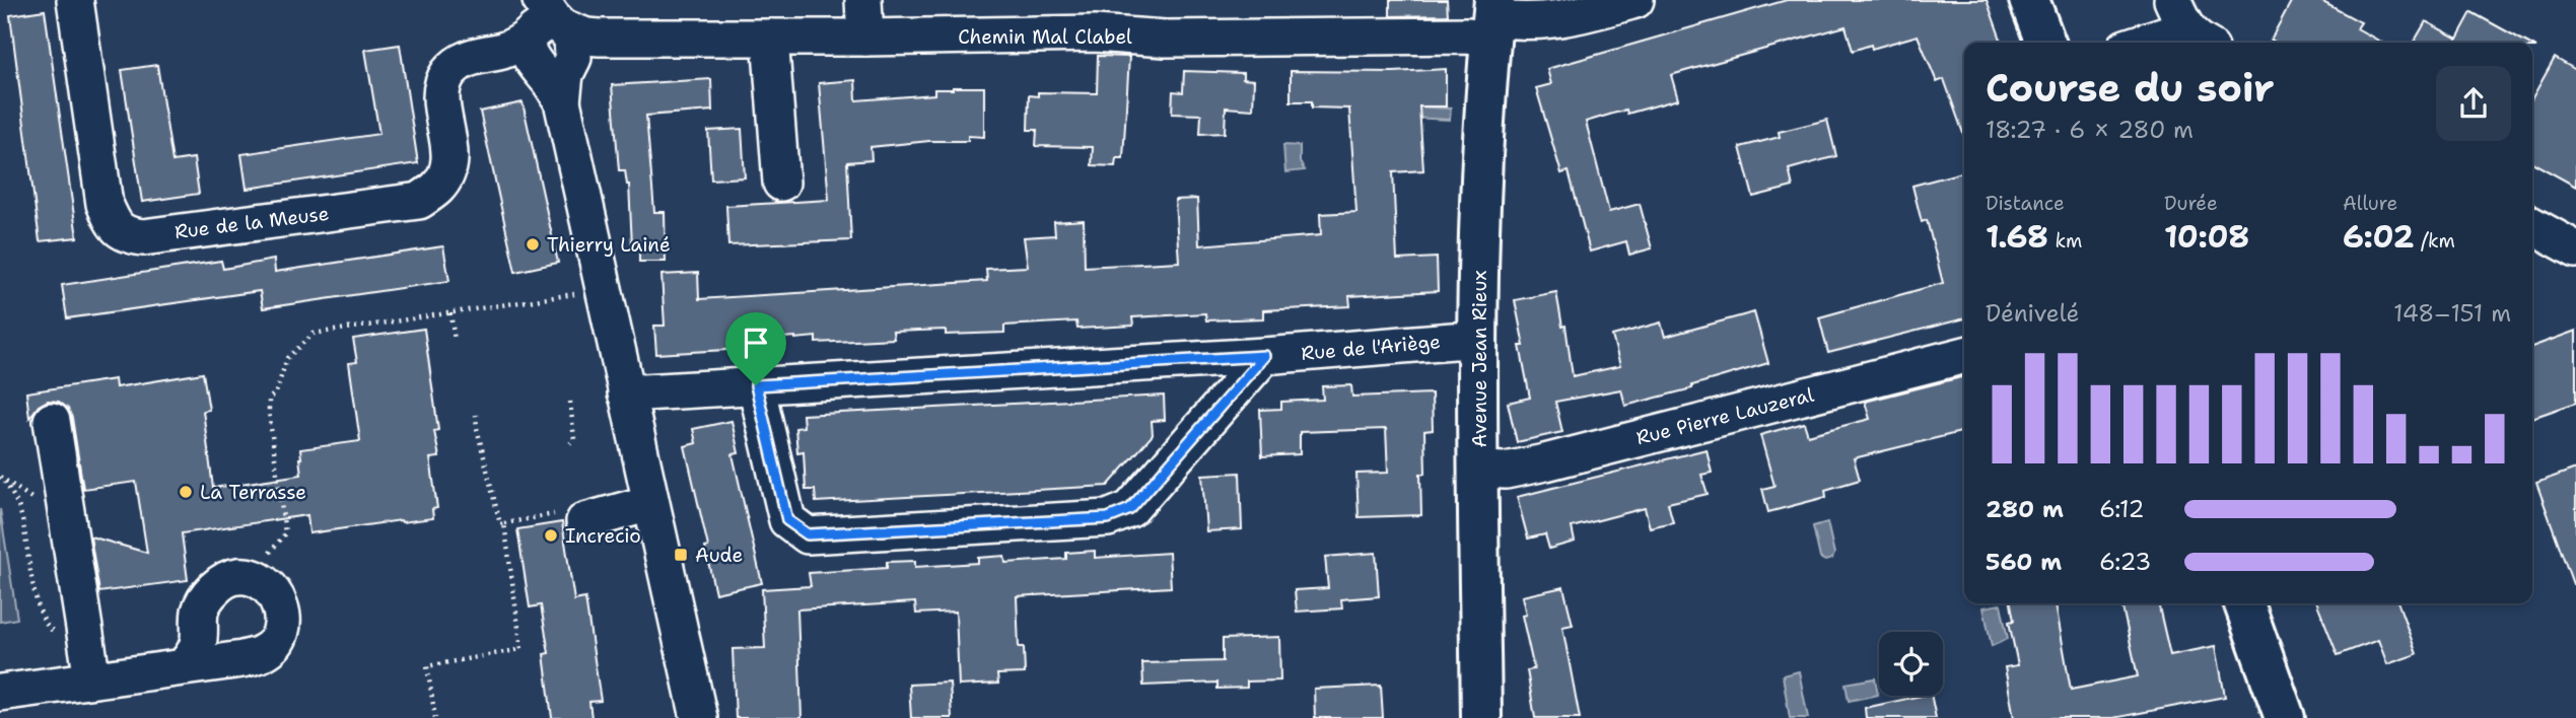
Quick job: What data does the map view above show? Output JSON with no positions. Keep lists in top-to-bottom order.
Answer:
{
  "streets": {
    "main road": ["Avenue Jean Rieux"],
    "street": [
      "Chemin Mal Clabel",
      "Rue de la Meuse",
      "Rue de l'Ariège",
      "Rue Pierre Lauzeral"
    ]
  },
  "crossings": [
    ["Chemin Mal Clabel", "Rue de la Meuse"],
    ["Chemin Mal Clabel", "Avenue Jean Rieux"],
    ["Rue de l'Ariège", "Avenue Jean Rieux"],
    ["Avenue Jean Rieux", "Rue Pierre Lauzeral"]
  ],
  "places": {
    "other": ["Thierry Lainé", "La Terrasse", "Increcio"],
    "transit": ["Aude"]
  },
  "page": {
    "heading": ["Course du soir", "18:27 · 6 × 280 m"],
    "stats": [
      ["Distance", "1.68 km"],
      ["Durée", "10:08"],
      ["Allure", "6:02 /km"]
    ],
    "chart": ["Dénivelé", "148–151 m"],
    "list": [
      {
        "name": "280 m",
        "note": "6:12"
      },
      {
        "name": "560 m",
        "note": "6:23"
      }
    ]
  }
}
